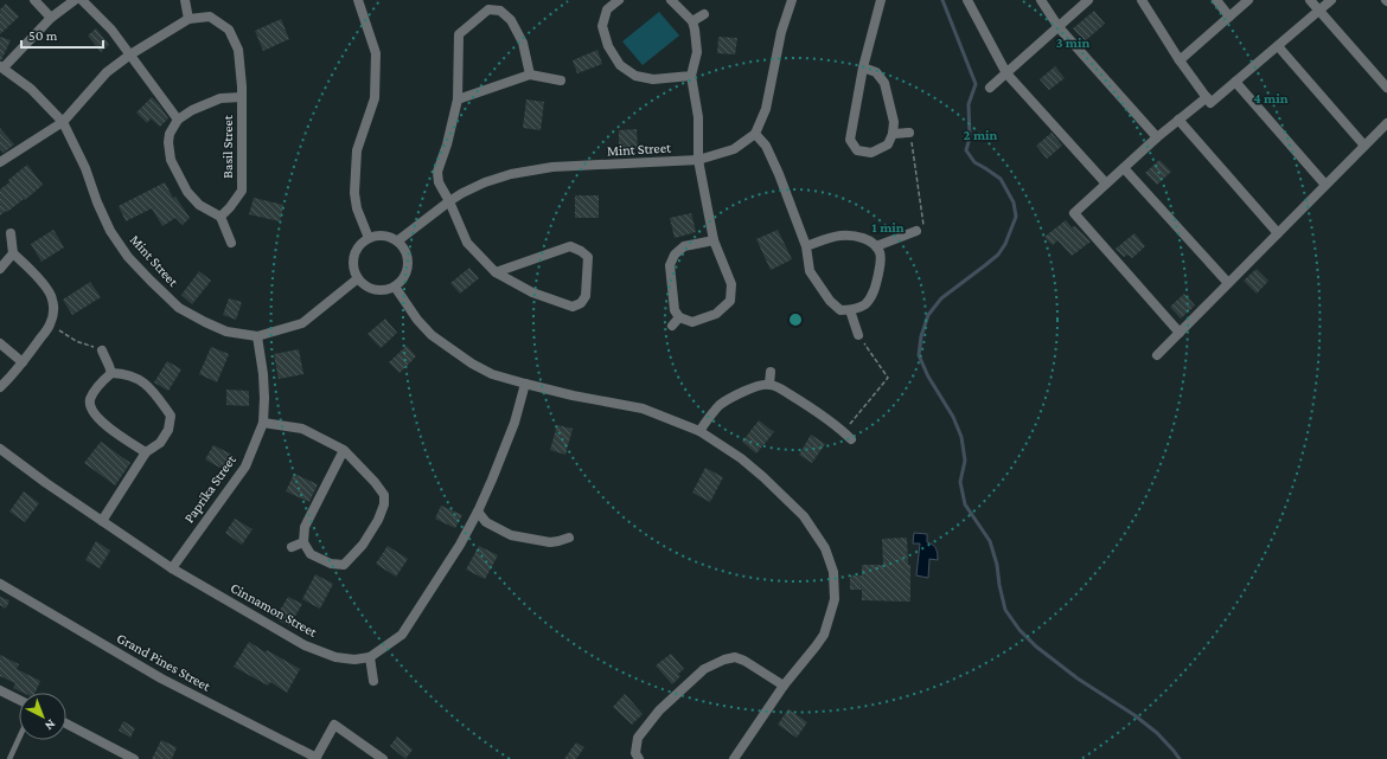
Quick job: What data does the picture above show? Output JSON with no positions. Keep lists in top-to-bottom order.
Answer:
{
  "streets": {
    "street": [
      "Basil Street",
      "Mint Street",
      "Paprika Street",
      "Cinnamon Street",
      "Grand Pines Street"
    ]
  },
  "crossings": [
    ["Mint Street", "Paprika Street"],
    ["Paprika Street", "Cinnamon Street"]
  ],
  "scale_bar": "50 m",
  "north": "bottom right",
  "rings": [
    "3 min",
    "4 min",
    "2 min",
    "1 min"
  ]
}
